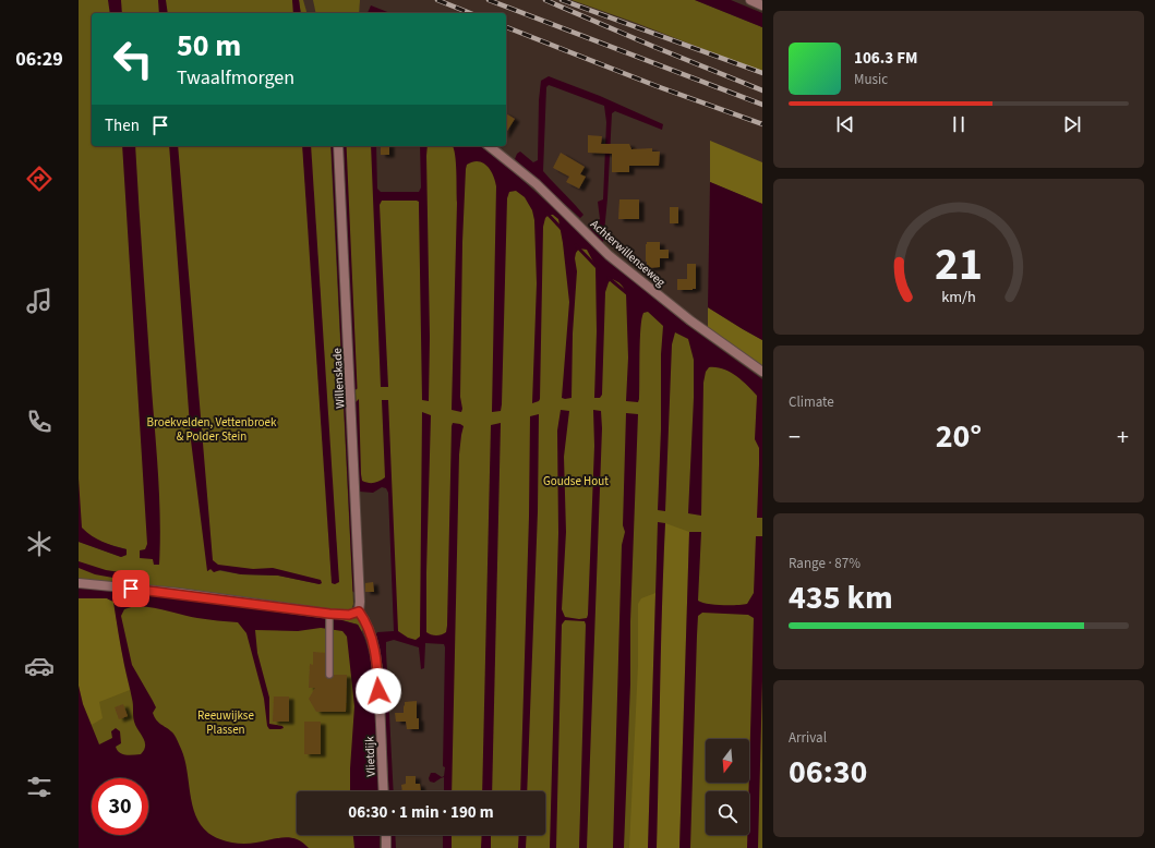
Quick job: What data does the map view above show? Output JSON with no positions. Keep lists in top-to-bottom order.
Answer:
{
  "streets": {
    "street": ["Achterwillenseweg", "Willenskade", "Vlietdijk"]
  },
  "crossings": [
    ["Willenskade", "Vlietdijk"]
  ],
  "parks": ["Broekvelden, Vettenbroek & Polder Stein", "Goudse Hout", "Reeuwijkse Plassen"],
  "north": "bottom",
  "page": {
    "tabs": "06:29",
    "turn": ["50 m", "Twaalfmorgen"],
    "song": ["106.3 FM", "Music"],
    "then": "Then",
    "tile": [
      "Climate",
      ["Range · 87%", "435 km"],
      ["Arrival", "06:30"]
    ],
    "heat": ["−", "20°", "+"],
    "limit": "30",
    "trip": "06:30 · 1 min · 190 m",
    "gauge": ["21", "km/h"]
  }
}
